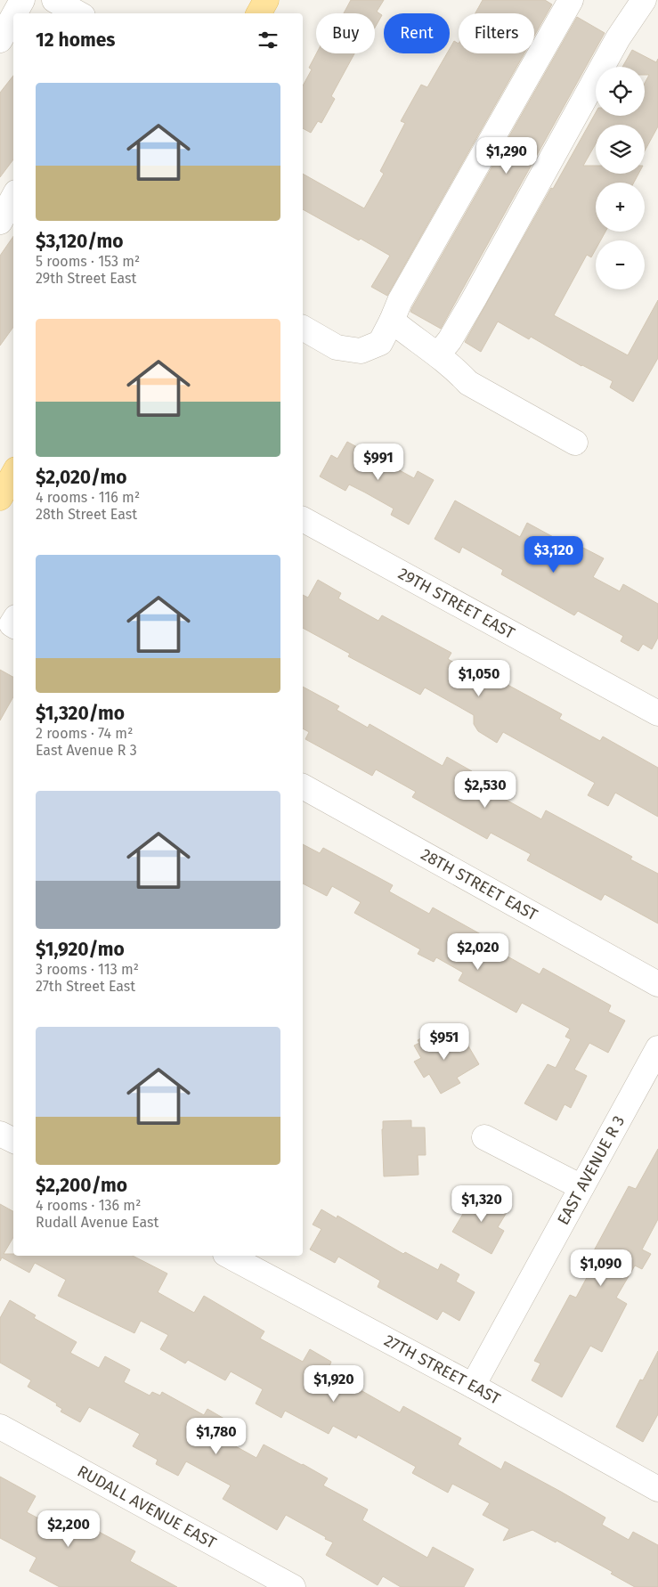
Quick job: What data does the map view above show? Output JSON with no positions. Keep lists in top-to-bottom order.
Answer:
{
  "streets": {
    "street": [
      "29TH STREET EAST",
      "28TH STREET EAST",
      "EAST AVENUE R 3",
      "27TH STREET EAST",
      "RUDALL AVENUE EAST"
    ]
  },
  "crossings": [
    ["EAST AVENUE R 3", "27TH STREET EAST"]
  ],
  "page": {
    "chip": ["Buy", "Rent", "Filters"],
    "heading": "12 homes",
    "map_buttons": ["+", "−"],
    "list": [
      {
        "name": "$3,120/mo",
        "note": "5 rooms · 153 m² · 29th Street East"
      },
      {
        "name": "$2,020/mo",
        "note": "4 rooms · 116 m² · 28th Street East"
      },
      {
        "name": "$1,320/mo",
        "note": "2 rooms · 74 m² · East Avenue R 3"
      },
      {
        "name": "$1,920/mo",
        "note": "3 rooms · 113 m² · 27th Street East"
      },
      {
        "name": "$2,200/mo",
        "note": "4 rooms · 136 m² · Rudall Avenue East"
      }
    ],
    "price": [
      "$1,290",
      "$991",
      "$3,120",
      "$1,050",
      "$2,530",
      "$2,020",
      "$951",
      "$1,320",
      "$1,090",
      "$1,920",
      "$1,780",
      "$2,200"
    ]
  }
}
